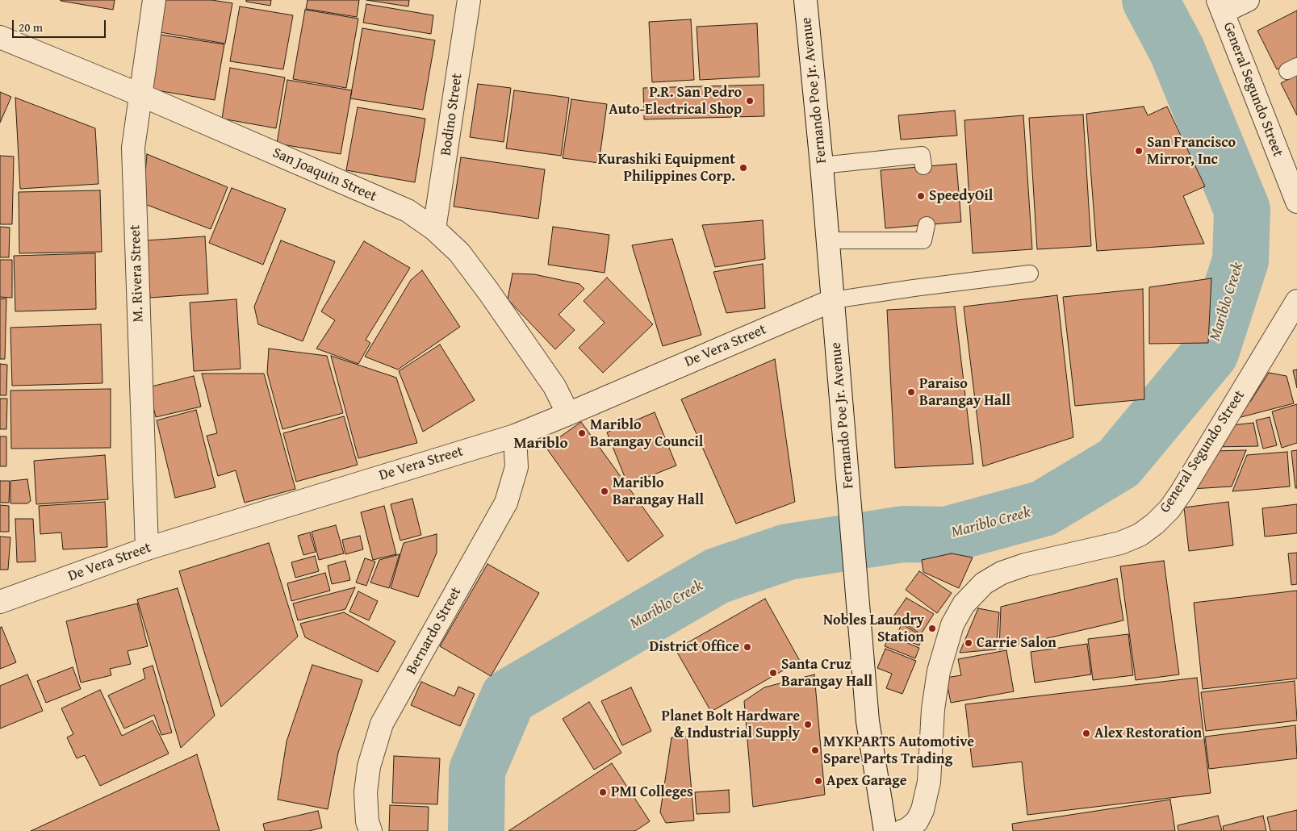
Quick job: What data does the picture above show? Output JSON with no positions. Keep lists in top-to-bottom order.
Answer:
{
  "streets": {
    "street": [
      "General Segundo Street",
      "Fernando Poe Jr. Avenue",
      "Bodino Street",
      "San Joaquin Street",
      "M. Rivera Street",
      "De Vera Street",
      "Bernardo Street"
    ]
  },
  "crossings": [
    ["Fernando Poe Jr. Avenue", "De Vera Street"],
    ["Bodino Street", "San Joaquin Street"],
    ["San Joaquin Street", "M. Rivera Street"],
    ["San Joaquin Street", "De Vera Street"],
    ["M. Rivera Street", "De Vera Street"],
    ["De Vera Street", "Bernardo Street"]
  ],
  "districts": ["Mariblo"],
  "water": ["Mariblo Creek"],
  "places": [
    "P.R. San Pedro Auto-Electrical Shop",
    "San Francisco Mirror, Inc",
    "Kurashiki Equipment Philippines Corp.",
    "SpeedyOil",
    "Paraiso Barangay Hall",
    "Mariblo Barangay Council",
    "Mariblo Barangay Hall",
    "Nobles Laundry Station",
    "Carrie Salon",
    "District Office",
    "Santa Cruz Barangay Hall",
    "Planet Bolt Hardware & Industrial Supply",
    "Alex Restoration",
    "MYKPARTS Automotive Spare Parts Trading",
    "Apex Garage",
    "PMI Colleges"
  ],
  "scale_bar": "20 m"
}
